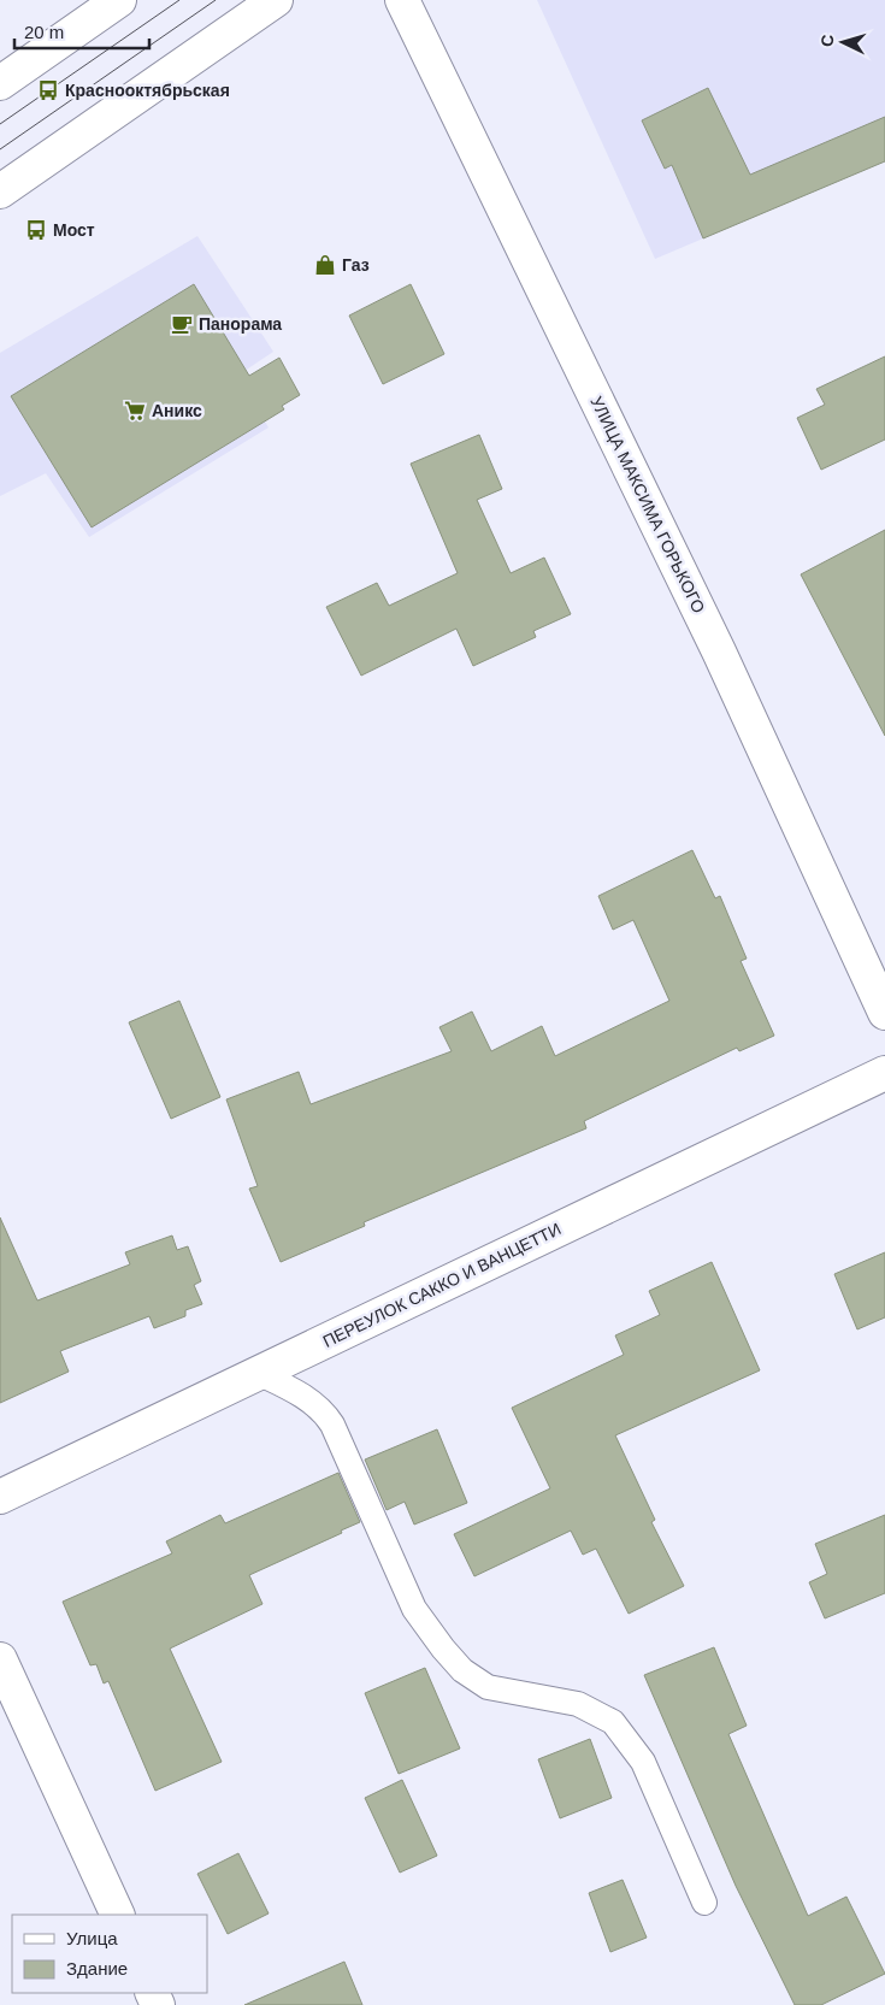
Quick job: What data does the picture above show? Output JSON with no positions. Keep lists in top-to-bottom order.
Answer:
{
  "streets": {
    "main road": ["УЛИЦА МАКСИМА ГОРЬКОГО", "ПЕРЕУЛОК САККО И ВАНЦЕТТИ"]
  },
  "places": {
    "bus stop": ["Краснооктябрьская", "Мост"],
    "shop": ["Газ"],
    "cafe": ["Панорама"],
    "supermarket": ["Аникс"]
  },
  "legend": ["Улица", "Здание"],
  "scale_bar": "20 m",
  "north": "left"
}
